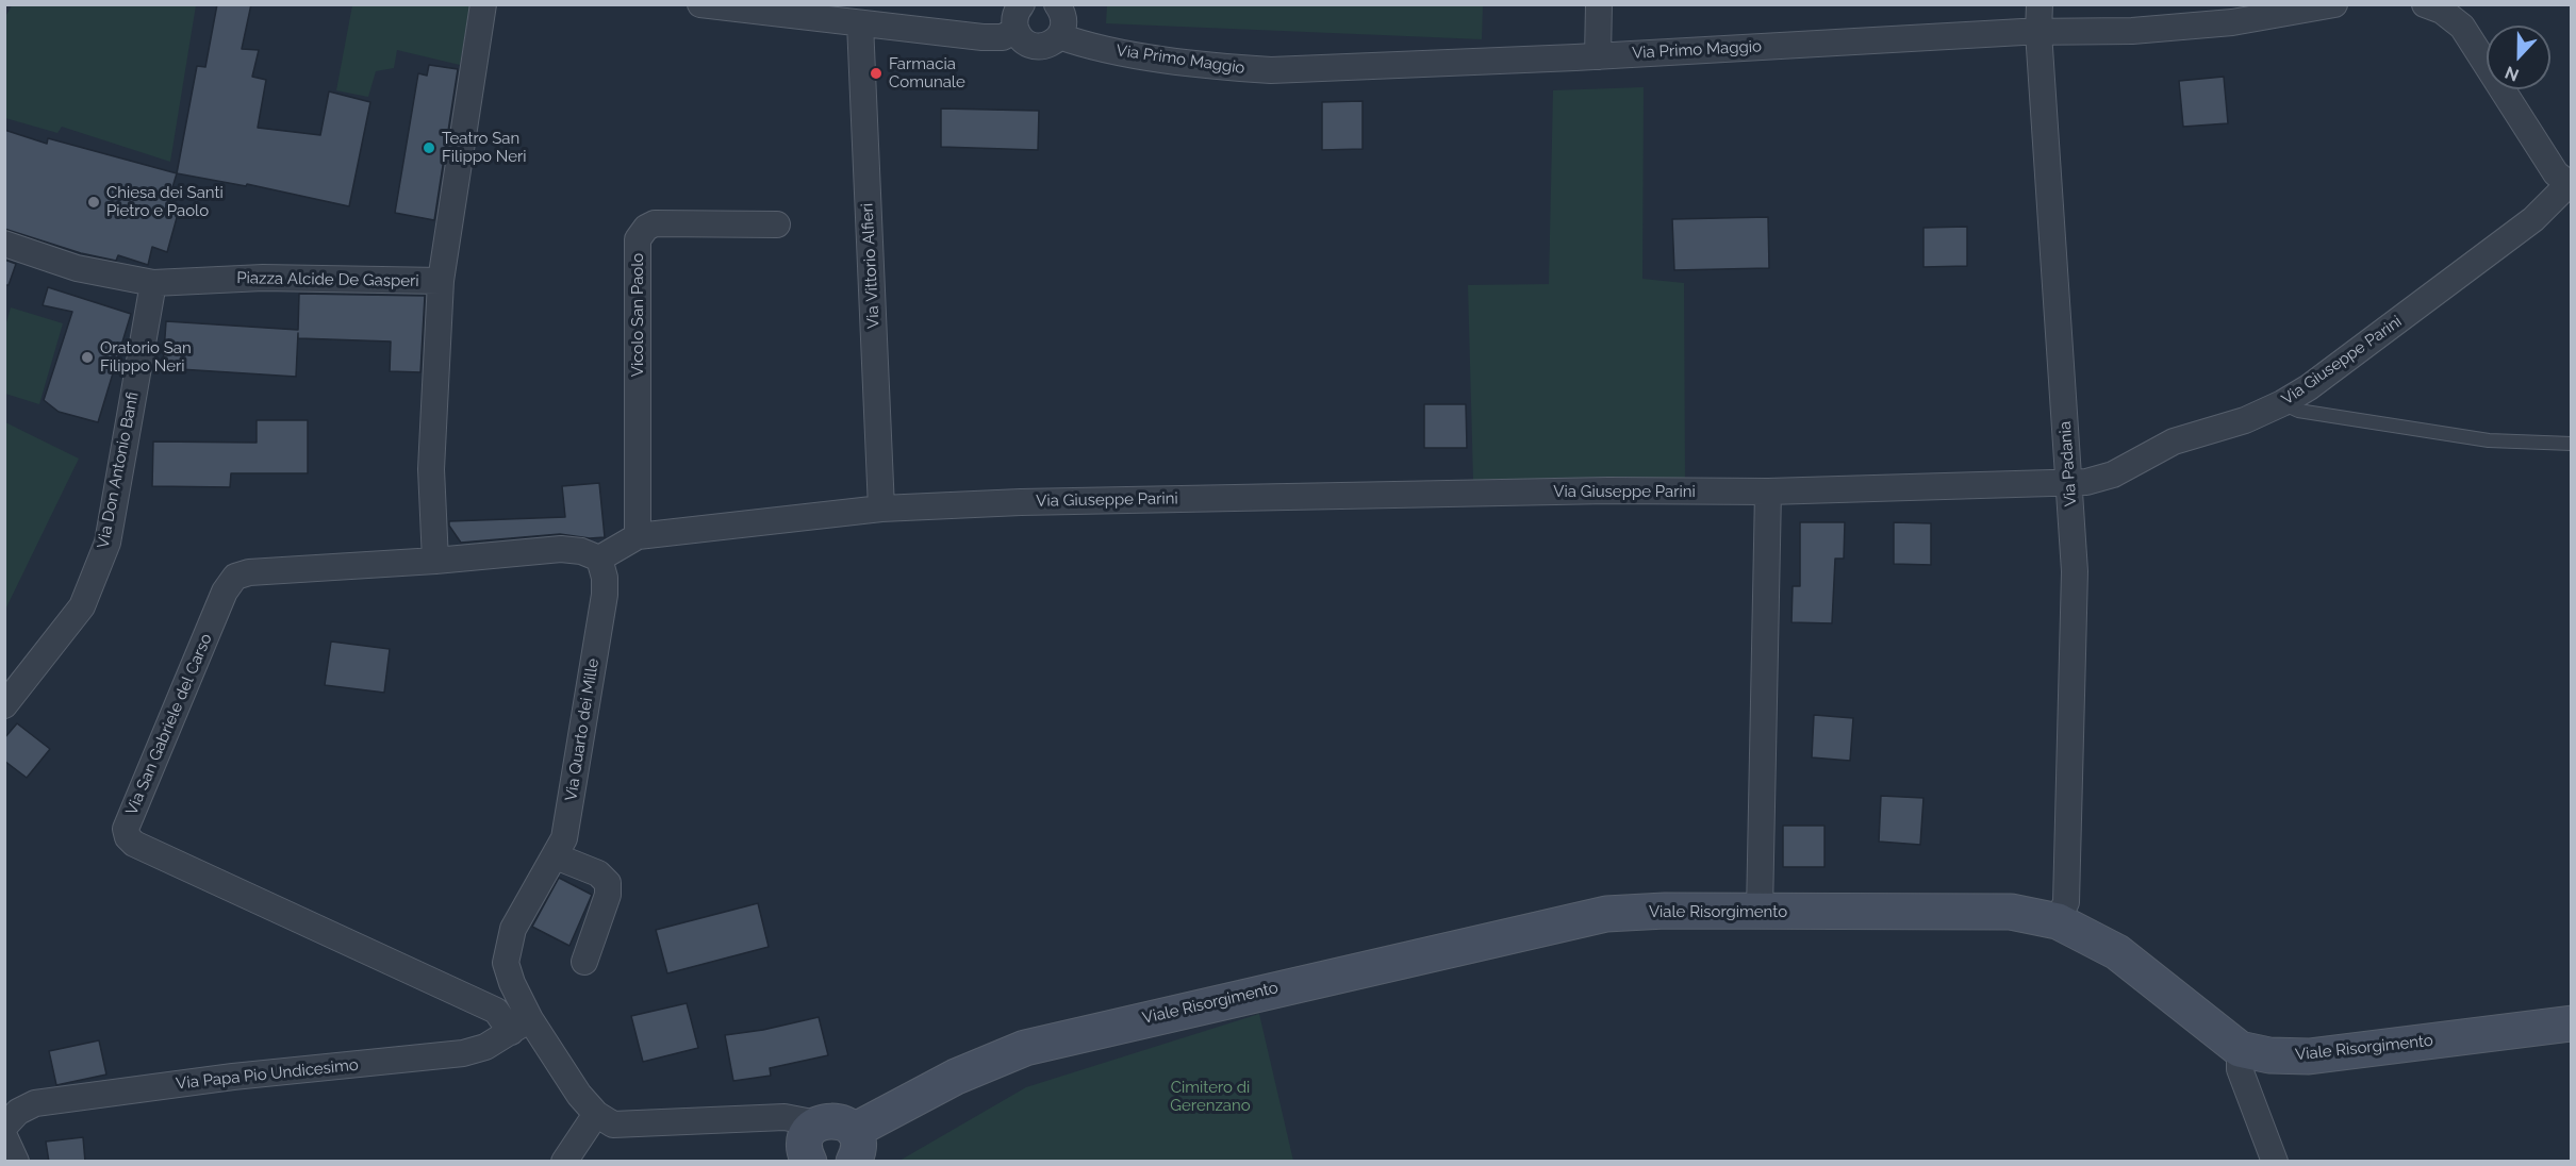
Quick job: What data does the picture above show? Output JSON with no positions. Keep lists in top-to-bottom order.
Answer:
{
  "streets": {
    "street": [
      "Via Primo Maggio",
      "Via Vittorio Alfieri",
      "Piazza Alcide De Gasperi",
      "Vicolo San Paolo",
      "Via Giuseppe Parini",
      "Via Padania",
      "Via Don Antonio Banfi",
      "Via San Gabriele del Carso",
      "Via Quarto dei Mille",
      "Viale Risorgimento",
      "Via Papa Pio Undicesimo"
    ]
  },
  "crossings": [
    ["Via Primo Maggio", "Via Padania"],
    ["Via Vittorio Alfieri", "Via Giuseppe Parini"],
    ["Piazza Alcide De Gasperi", "Via Don Antonio Banfi"],
    ["Vicolo San Paolo", "Via Giuseppe Parini"],
    ["Via Giuseppe Parini", "Via Padania"],
    ["Via Giuseppe Parini", "Via Quarto dei Mille"],
    ["Via Padania", "Viale Risorgimento"],
    ["Via San Gabriele del Carso", "Via Quarto dei Mille"],
    ["Via San Gabriele del Carso", "Via Papa Pio Undicesimo"],
    ["Via Quarto dei Mille", "Viale Risorgimento"],
    ["Via Quarto dei Mille", "Via Papa Pio Undicesimo"]
  ],
  "parks": ["Cimitero di Gerenzano"],
  "places": [
    "Farmacia Comunale",
    "Teatro San Filippo Neri",
    "Chiesa dei Santi Pietro e Paolo",
    "Oratorio San Filippo Neri"
  ],
  "north": "bottom"
}
